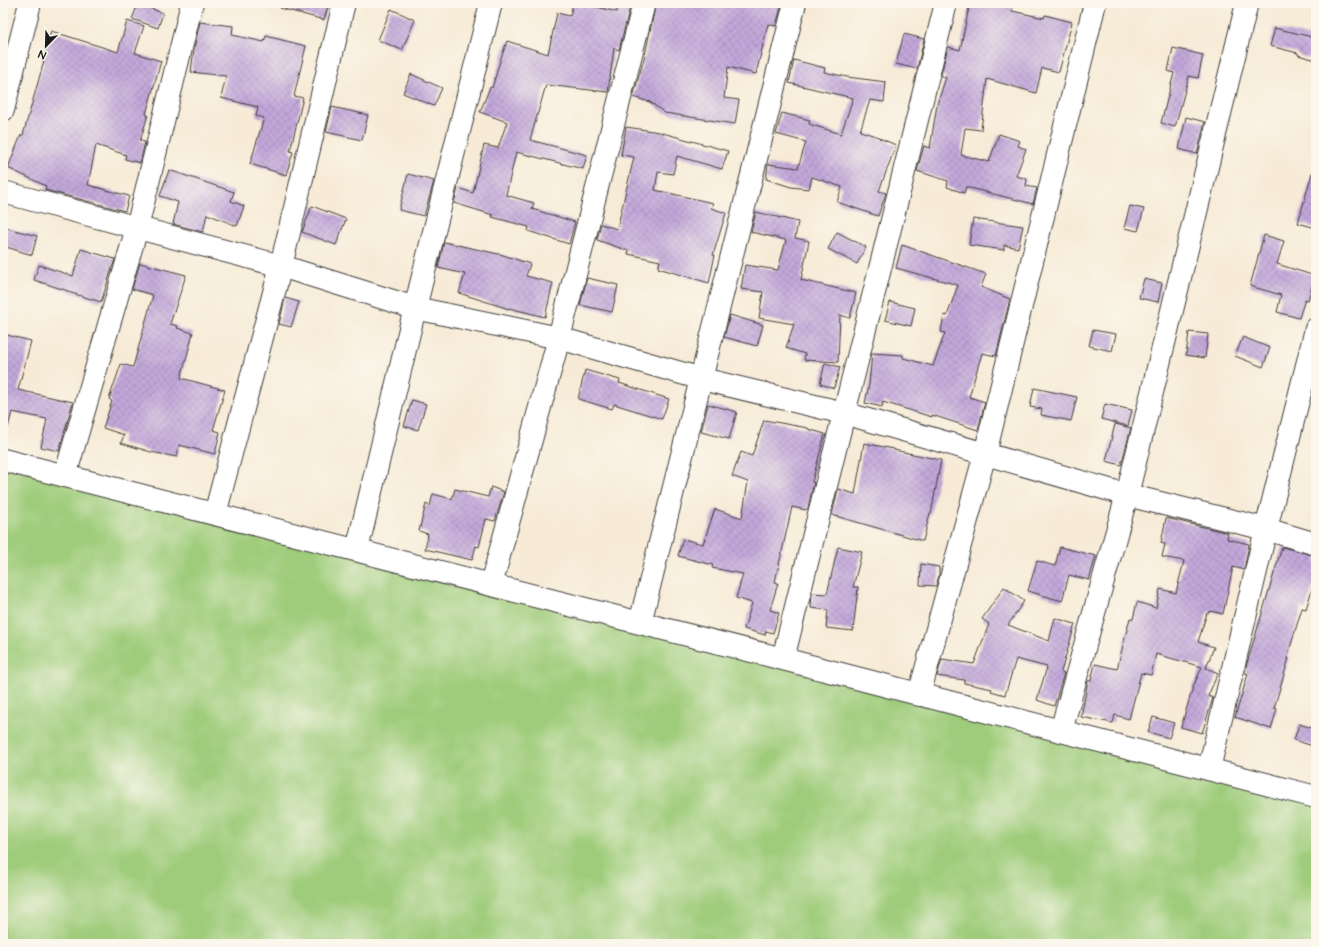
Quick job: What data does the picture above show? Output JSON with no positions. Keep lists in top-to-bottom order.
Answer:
{
  "north": "bottom left"
}
